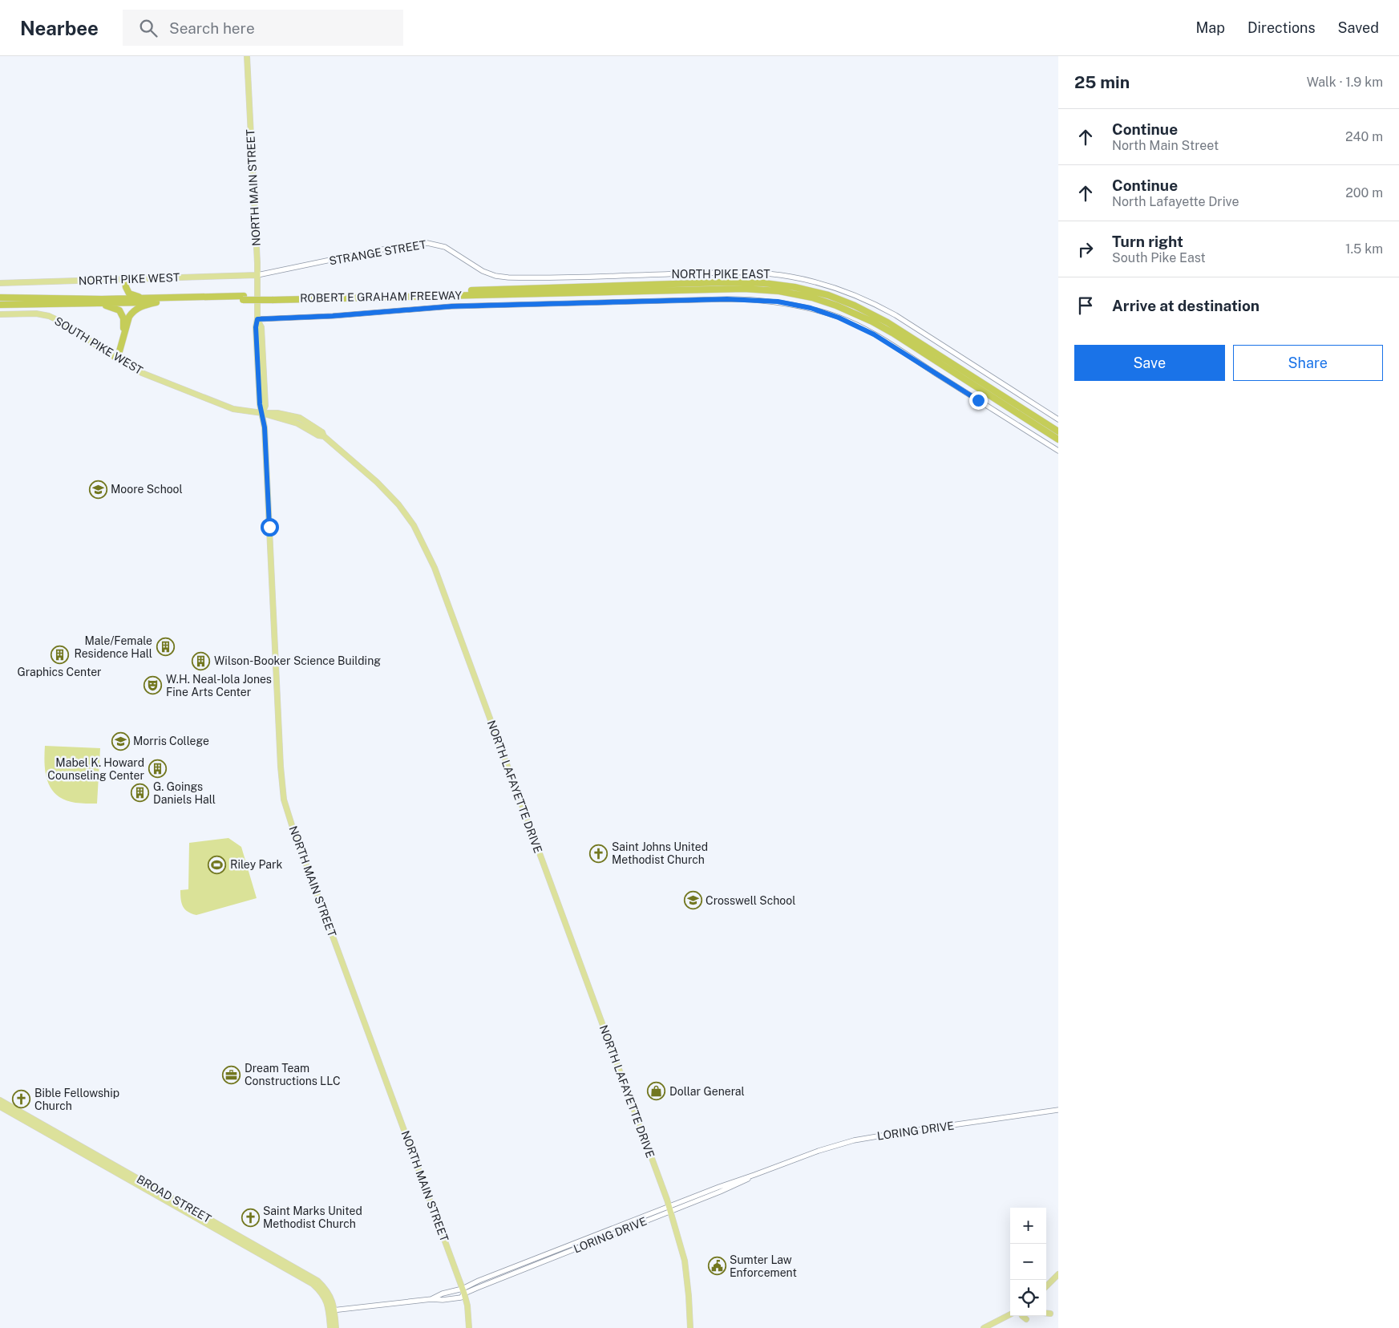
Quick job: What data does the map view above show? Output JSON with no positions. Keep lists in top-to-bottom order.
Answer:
{
  "streets": {
    "highway": ["ROBERT E GRAHAM FREEWAY"],
    "main road": [
      "NORTH MAIN STREET",
      "NORTH PIKE WEST",
      "SOUTH PIKE WEST",
      "NORTH LAFAYETTE DRIVE",
      "BROAD STREET"
    ],
    "street": ["STRANGE STREET", "NORTH PIKE EAST", "LORING DRIVE"]
  },
  "crossings": [
    ["NORTH MAIN STREET", "STRANGE STREET"],
    ["NORTH MAIN STREET", "NORTH PIKE WEST"],
    ["NORTH MAIN STREET", "SOUTH PIKE WEST"],
    ["NORTH MAIN STREET", "LORING DRIVE"],
    ["STRANGE STREET", "NORTH PIKE EAST"],
    ["STRANGE STREET", "NORTH PIKE WEST"],
    ["SOUTH PIKE WEST", "NORTH LAFAYETTE DRIVE"],
    ["NORTH LAFAYETTE DRIVE", "LORING DRIVE"]
  ],
  "places": {
    "school or university": ["Moore School", "Morris College", "Crosswell School"],
    "building": [
      "Male/Female Residence Hall",
      "Graphics Center",
      "Wilson-Booker Science Building",
      "Mabel K. Howard Counseling Center",
      "G. Goings Daniels Hall"
    ],
    "theatre": ["W.H. Neal-Iola Jones Fine Arts Center"],
    "church": ["Saint Johns United Methodist Church", "Bible Fellowship Church", "Saint Marks United Methodist Church"],
    "sports": ["Riley Park"],
    "office": ["Dream Team Constructions LLC"],
    "shop": ["Dollar General"],
    "public building": ["Sumter Law Enforcement"]
  },
  "page": {
    "header": "Nearbee",
    "search": "Search here",
    "nav": ["Map", "Directions", "Saved"],
    "heading": ["25 min", "Walk · 1.9 km"],
    "list": [
      ["Continue", "North Main Street", "240 m"],
      ["Continue", "North Lafayette Drive", "200 m"],
      ["Turn right", "South Pike East", "1.5 km"],
      "Arrive at destination"
    ],
    "buttons": ["Save", "Share"],
    "map_buttons": ["+", "−"]
  }
}
